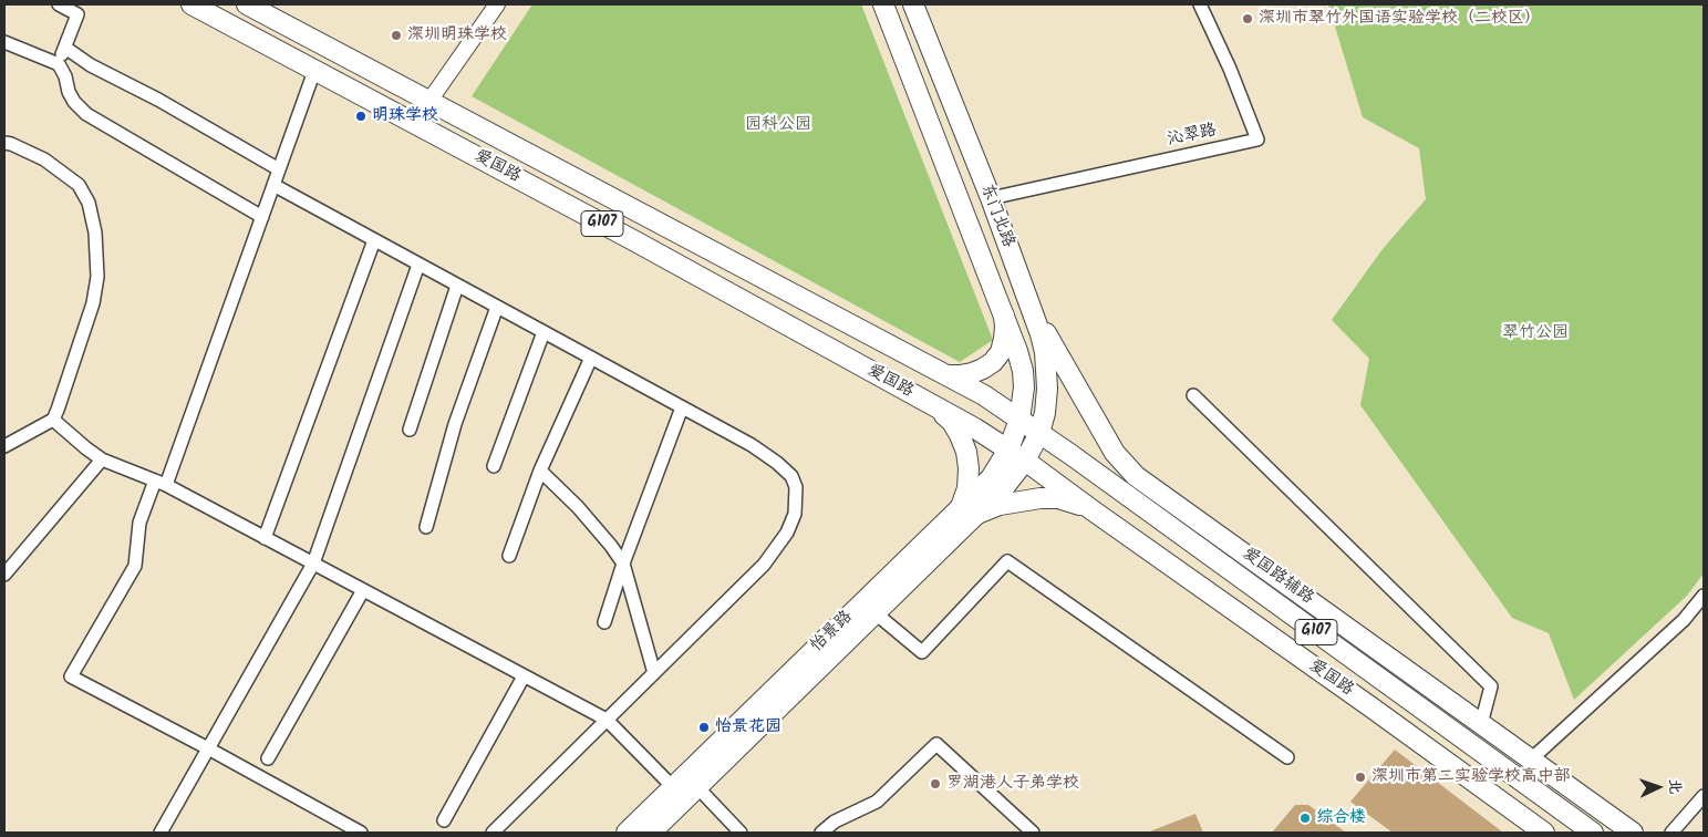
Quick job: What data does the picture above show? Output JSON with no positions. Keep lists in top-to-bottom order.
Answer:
{
  "streets": {
    "main road": [
      "爱国路",
      "东门北路",
      "G107",
      "爱国路辅路",
      "怡景路"
    ],
    "street": ["沁翠路"]
  },
  "crossings": [
    ["沁翠路", "东门北路"],
    ["爱国路", "东门北路"],
    ["爱国路", "怡景路"],
    ["东门北路", "爱国路辅路"],
    ["东门北路", "怡景路"]
  ],
  "parks": ["园科公园", "翠竹公园"],
  "places": [
    "深圳市翠竹外国语实验学校（二校区）",
    "深圳明珠学校",
    "明珠学校",
    "怡景花园",
    "深圳市第二实验学校高中部",
    "罗湖港人子弟学校",
    "综合楼"
  ],
  "north": "right"
}
